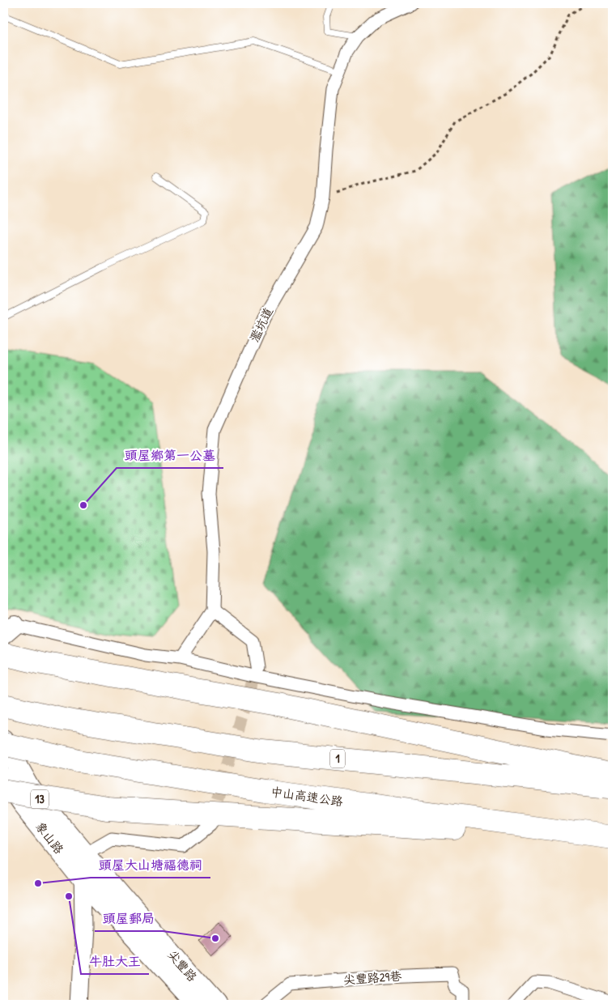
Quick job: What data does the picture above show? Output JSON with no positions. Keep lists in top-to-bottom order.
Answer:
{
  "streets": {
    "highway": ["1", "中山高速公路"],
    "main road": ["13", "象山路", "尖豐路"],
    "street": ["濫坑道", "尖豐路29巷"]
  },
  "crossings": [
    ["象山路", "尖豐路"]
  ],
  "places": [
    "頭屋鄉第一公墓",
    "頭屋大山塘福德祠",
    "牛肚大王",
    "頭屋郵局"
  ]
}
